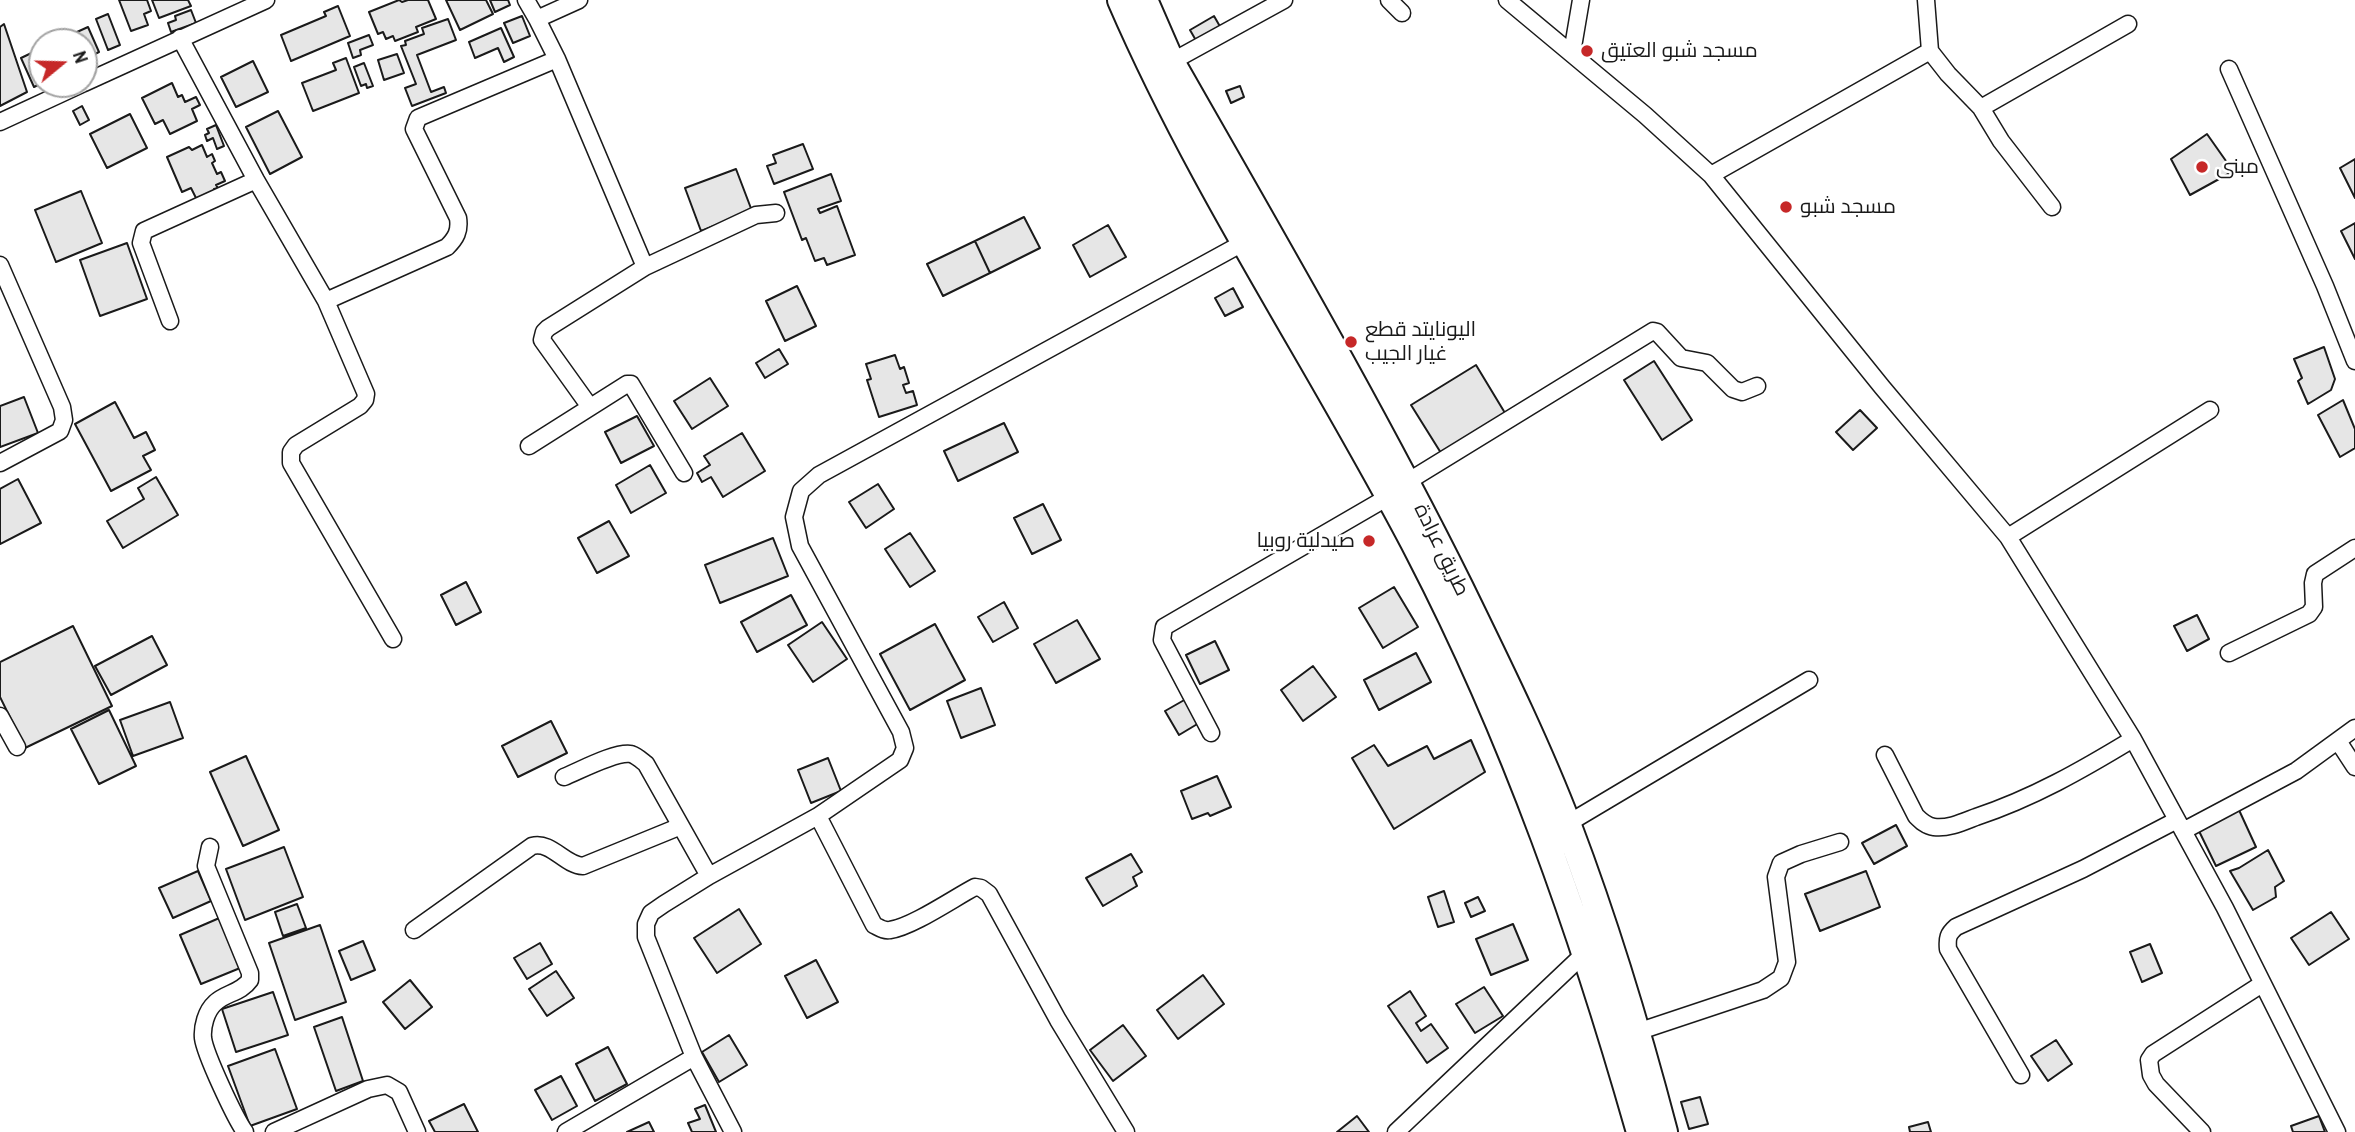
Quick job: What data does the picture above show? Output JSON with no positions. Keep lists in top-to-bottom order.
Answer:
{
  "streets": {
    "main road": ["طريق عرادة"]
  },
  "places": [
    "مسجد شبو العتيق",
    "مبنى",
    "مسجد شبو",
    "اليونايتد قطع غيار الجيب",
    "صيدلية روبيا"
  ],
  "north": "right"
}
